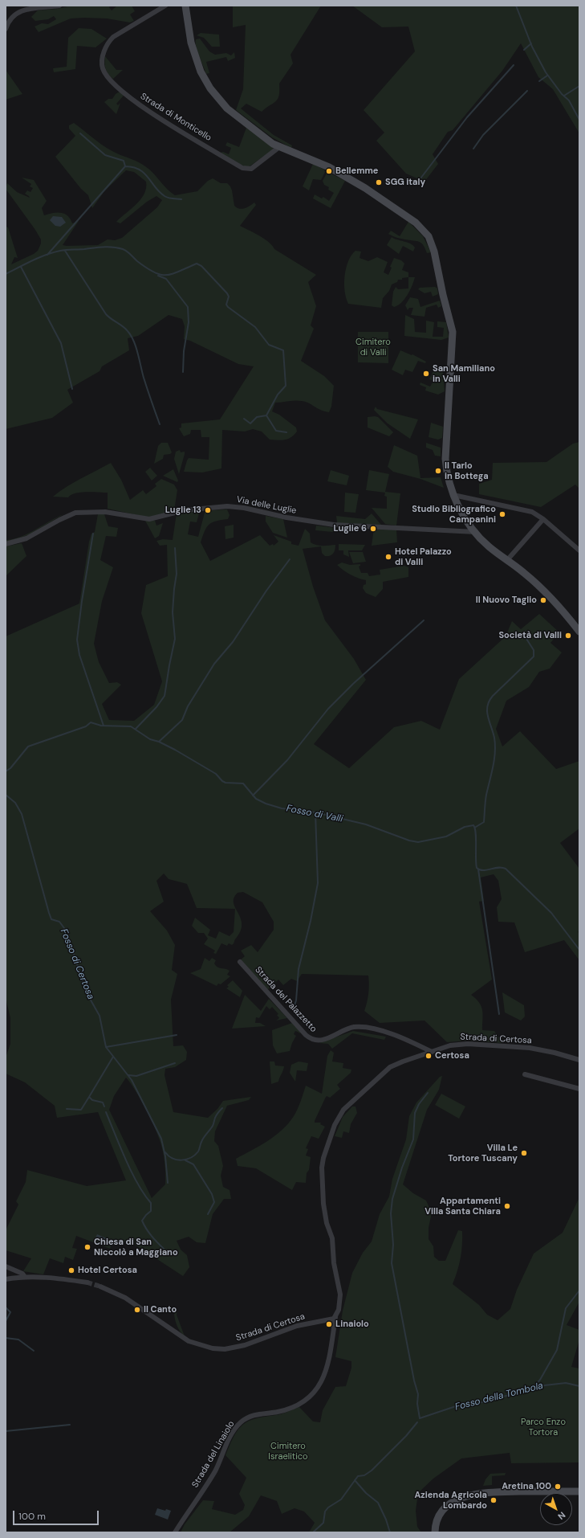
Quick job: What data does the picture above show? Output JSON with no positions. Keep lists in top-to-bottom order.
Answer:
{
  "streets": {
    "street": [
      "Strada di Monticello",
      "Via delle Luglie",
      "Strada del Palazzetto",
      "Strada di Certosa",
      "Strada del Linaiolo"
    ]
  },
  "crossings": [
    ["Strada del Palazzetto", "Strada di Certosa"],
    ["Strada di Certosa", "Strada del Linaiolo"]
  ],
  "water": ["Fosso di Valli", "Fosso di Certosa", "Fosso della Tombola"],
  "parks": ["Cimitero di Valli", "Parco Enzo Tortora", "Cimitero Israelitico"],
  "places": [
    "Bellemme",
    "SGG italy",
    "San Mamiliano in Valli",
    "Il Tarlo in Bottega",
    "Luglie 13",
    "Studio Bibliografico Campanini",
    "Luglie 6",
    "Hotel Palazzo di Valli",
    "Il Nuovo Taglio",
    "Società di Valli",
    "Certosa",
    "Villa Le Tortore Tuscany",
    "Appartamenti Villa Santa Chiara",
    "Chiesa di San Niccolò a Maggiano",
    "Hotel Certosa",
    "Il Canto",
    "Linaiolo",
    "Aretina 100",
    "Azienda Agricola Lombardo"
  ],
  "scale_bar": "100 m",
  "north": "bottom right"
}
